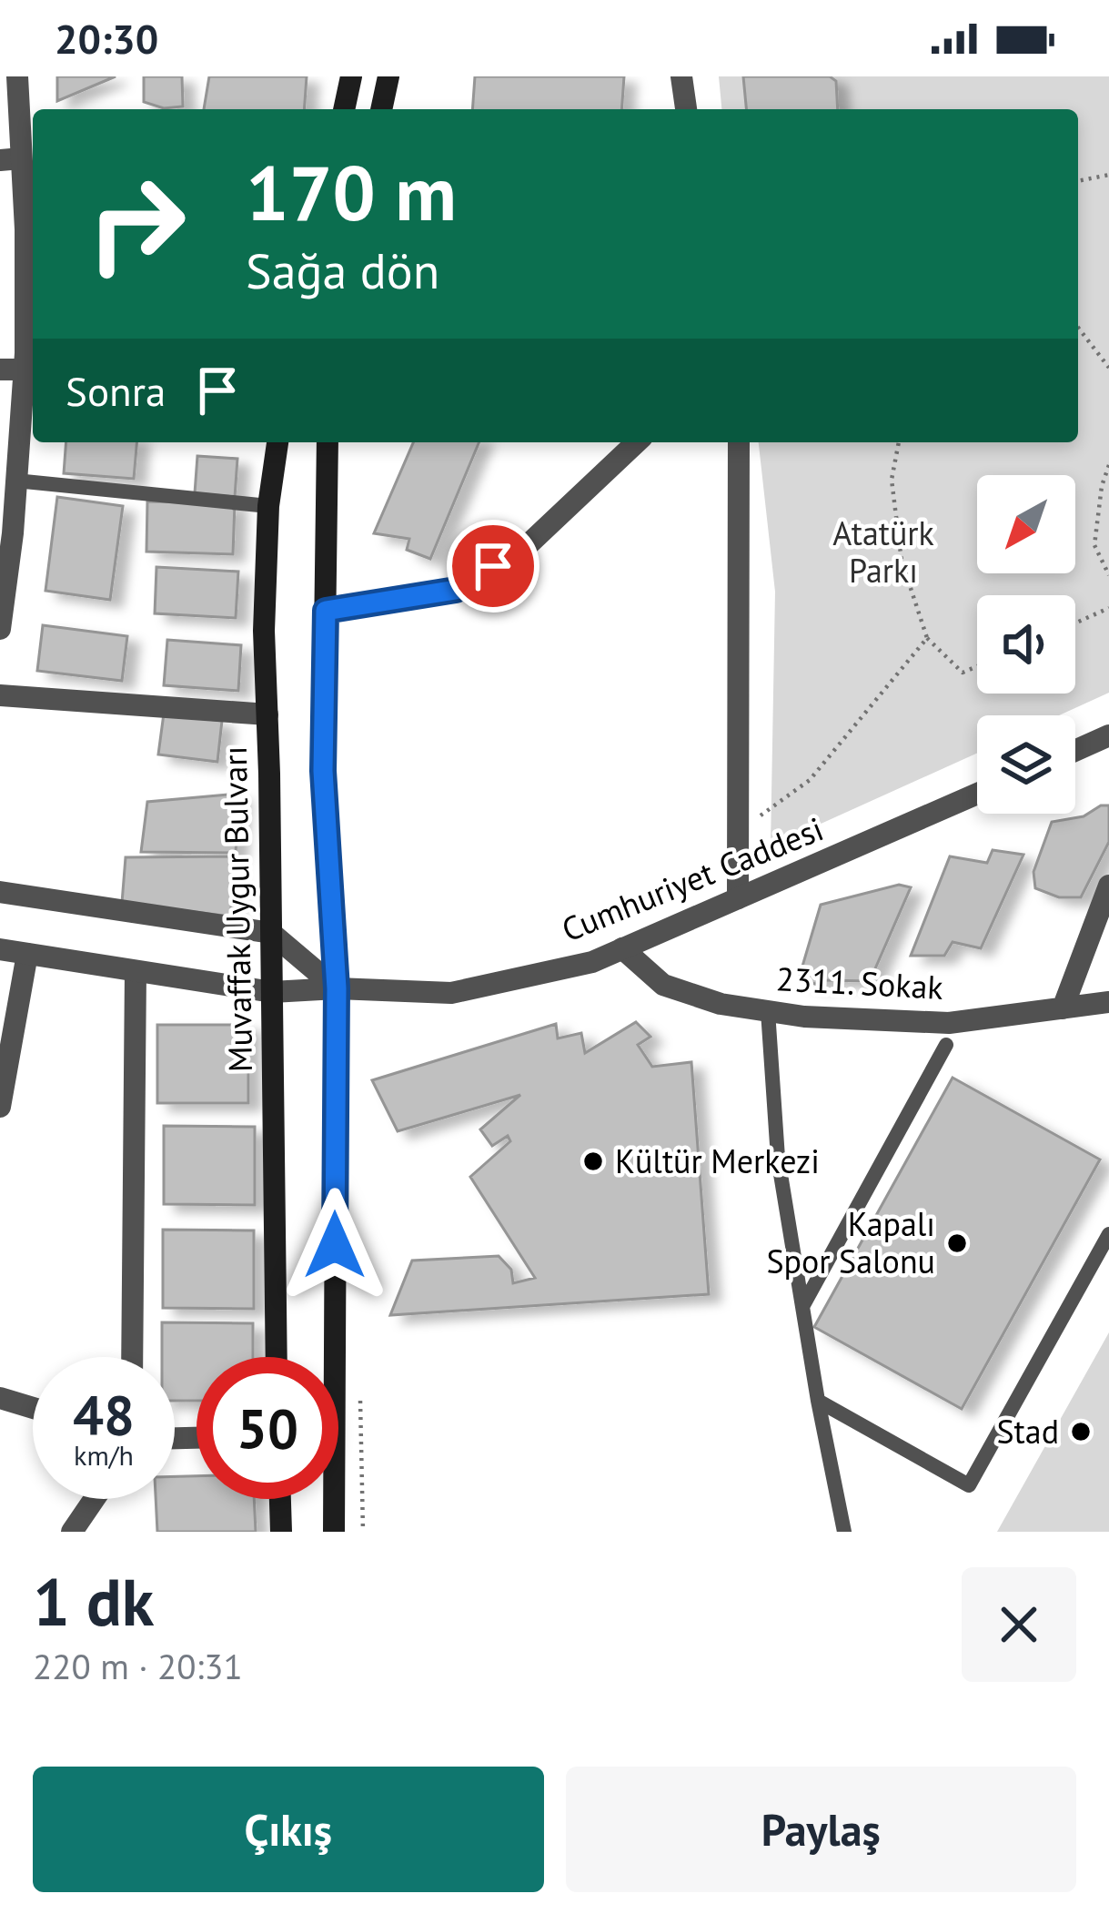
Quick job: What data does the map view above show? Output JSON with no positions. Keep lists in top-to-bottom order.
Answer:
{
  "streets": {
    "main road": ["Muvaffak Uygur Bulvarı"],
    "street": ["Cumhuriyet Caddesi", "2311. Sokak"]
  },
  "crossings": [
    ["Cumhuriyet Caddesi", "Muvaffak Uygur Bulvarı"],
    ["Cumhuriyet Caddesi", "2311. Sokak"]
  ],
  "parks": ["Atatürk Parkı"],
  "places": ["Kültür Merkezi", "Kapalı Spor Salonu", "Stad"],
  "north": "bottom left",
  "page": {
    "status": "20:30",
    "turn": ["170 m", "Sağa dön"],
    "then": "Sonra",
    "speed": "48 km/h",
    "limit": "50",
    "heading": ["1 dk", "220 m · 20:31"],
    "buttons": ["Çıkış", "Paylaş"]
  }
}
